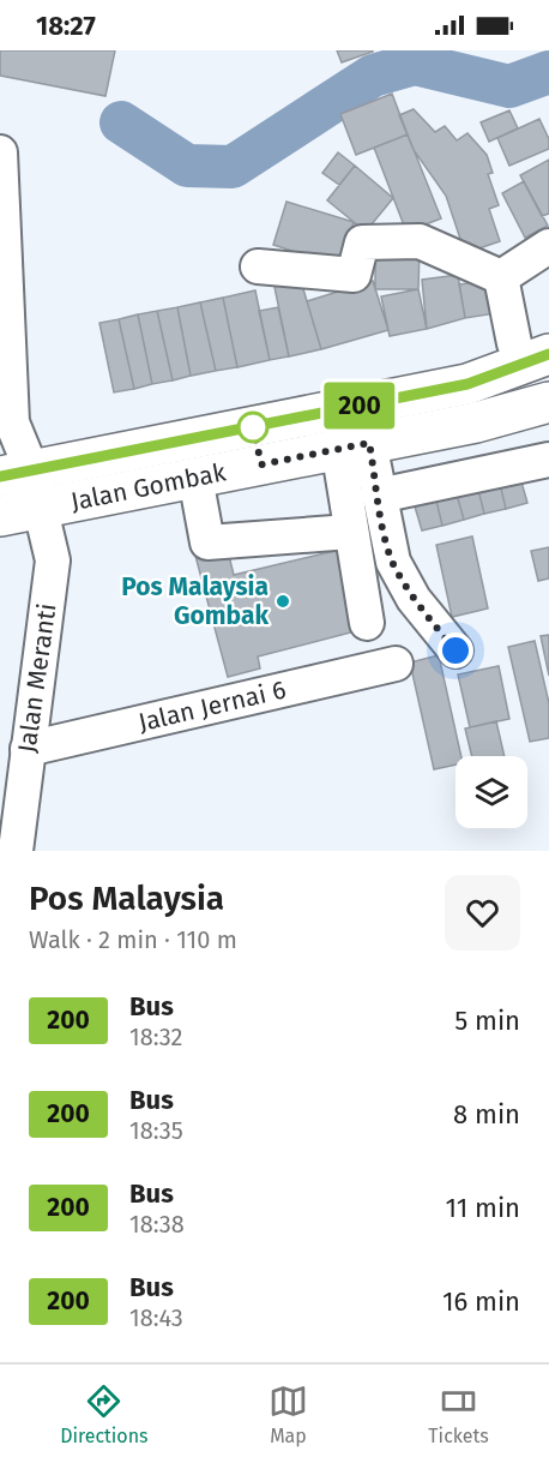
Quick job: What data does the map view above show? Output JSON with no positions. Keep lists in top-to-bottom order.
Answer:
{
  "streets": {
    "main road": ["Jalan Gombak"],
    "street": ["Jalan Meranti", "Jalan Jernai 6"]
  },
  "crossings": [
    ["Jalan Gombak", "Jalan Meranti"],
    ["Jalan Meranti", "Jalan Jernai 6"]
  ],
  "places": ["Pos Malaysia Gombak"],
  "lines": ["bus line 200"],
  "page": {
    "status": "18:27",
    "on_map": "200",
    "heading": ["Pos Malaysia", "Walk · 2 min · 110 m"],
    "list": [
      {
        "mark": "200",
        "name": "Bus",
        "note": "18:32",
        "value": "5 min"
      },
      {
        "mark": "200",
        "name": "Bus",
        "note": "18:35",
        "value": "8 min"
      },
      {
        "mark": "200",
        "name": "Bus",
        "note": "18:38",
        "value": "11 min"
      },
      {
        "mark": "200",
        "name": "Bus",
        "note": "18:43",
        "value": "16 min"
      }
    ],
    "tabs": ["Directions", "Map", "Tickets"]
  }
}
